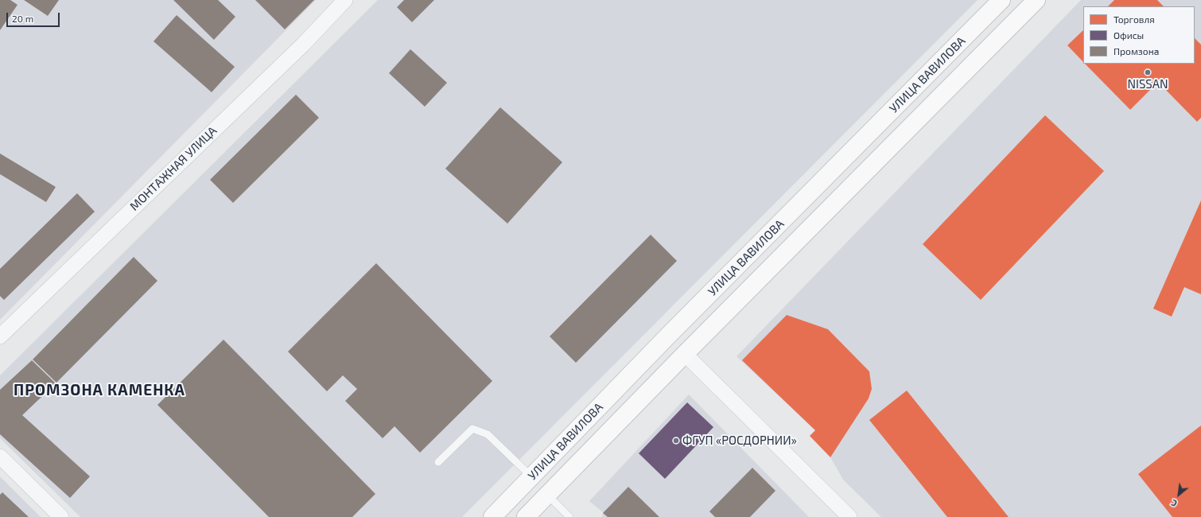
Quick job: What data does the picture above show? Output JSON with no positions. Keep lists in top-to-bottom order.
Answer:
{
  "streets": {
    "main road": ["УЛИЦА ВАВИЛОВА"],
    "street": ["МОНТАЖНАЯ УЛИЦА"]
  },
  "districts": ["ПРОМЗОНА КАМЕНКА"],
  "places": ["NISSAN", "ФГУП «РОСДОРНИИ»"],
  "legend": ["Торговля", "Офисы", "Промзона"],
  "scale_bar": "20 m",
  "north": "bottom left"
}
